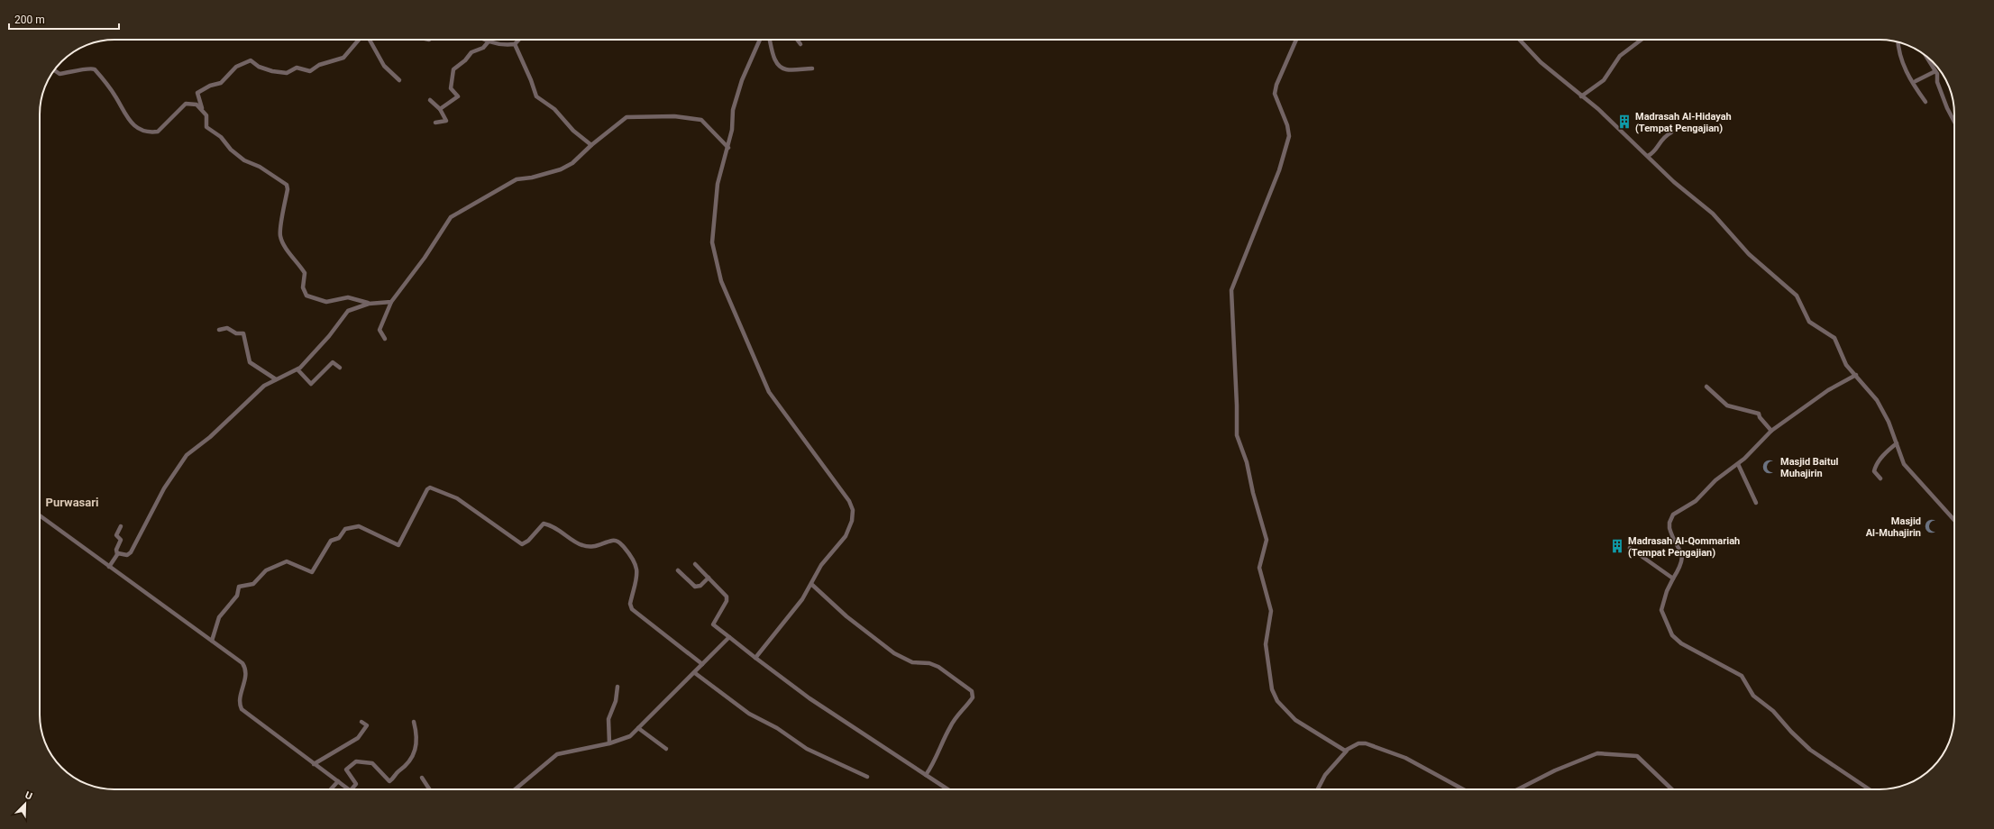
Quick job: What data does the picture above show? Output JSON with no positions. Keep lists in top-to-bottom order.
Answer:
{
  "districts": ["Purwasari"],
  "places": {
    "building": ["Madrasah Al-Hidayah (Tempat Pengajian)", "Madrasah Al-Qommariah (Tempat Pengajian)"],
    "mosque": ["Masjid Baitul Muhajirin", "Masjid Al-Muhajirin"]
  },
  "scale_bar": "200 m",
  "north": "top right"
}
